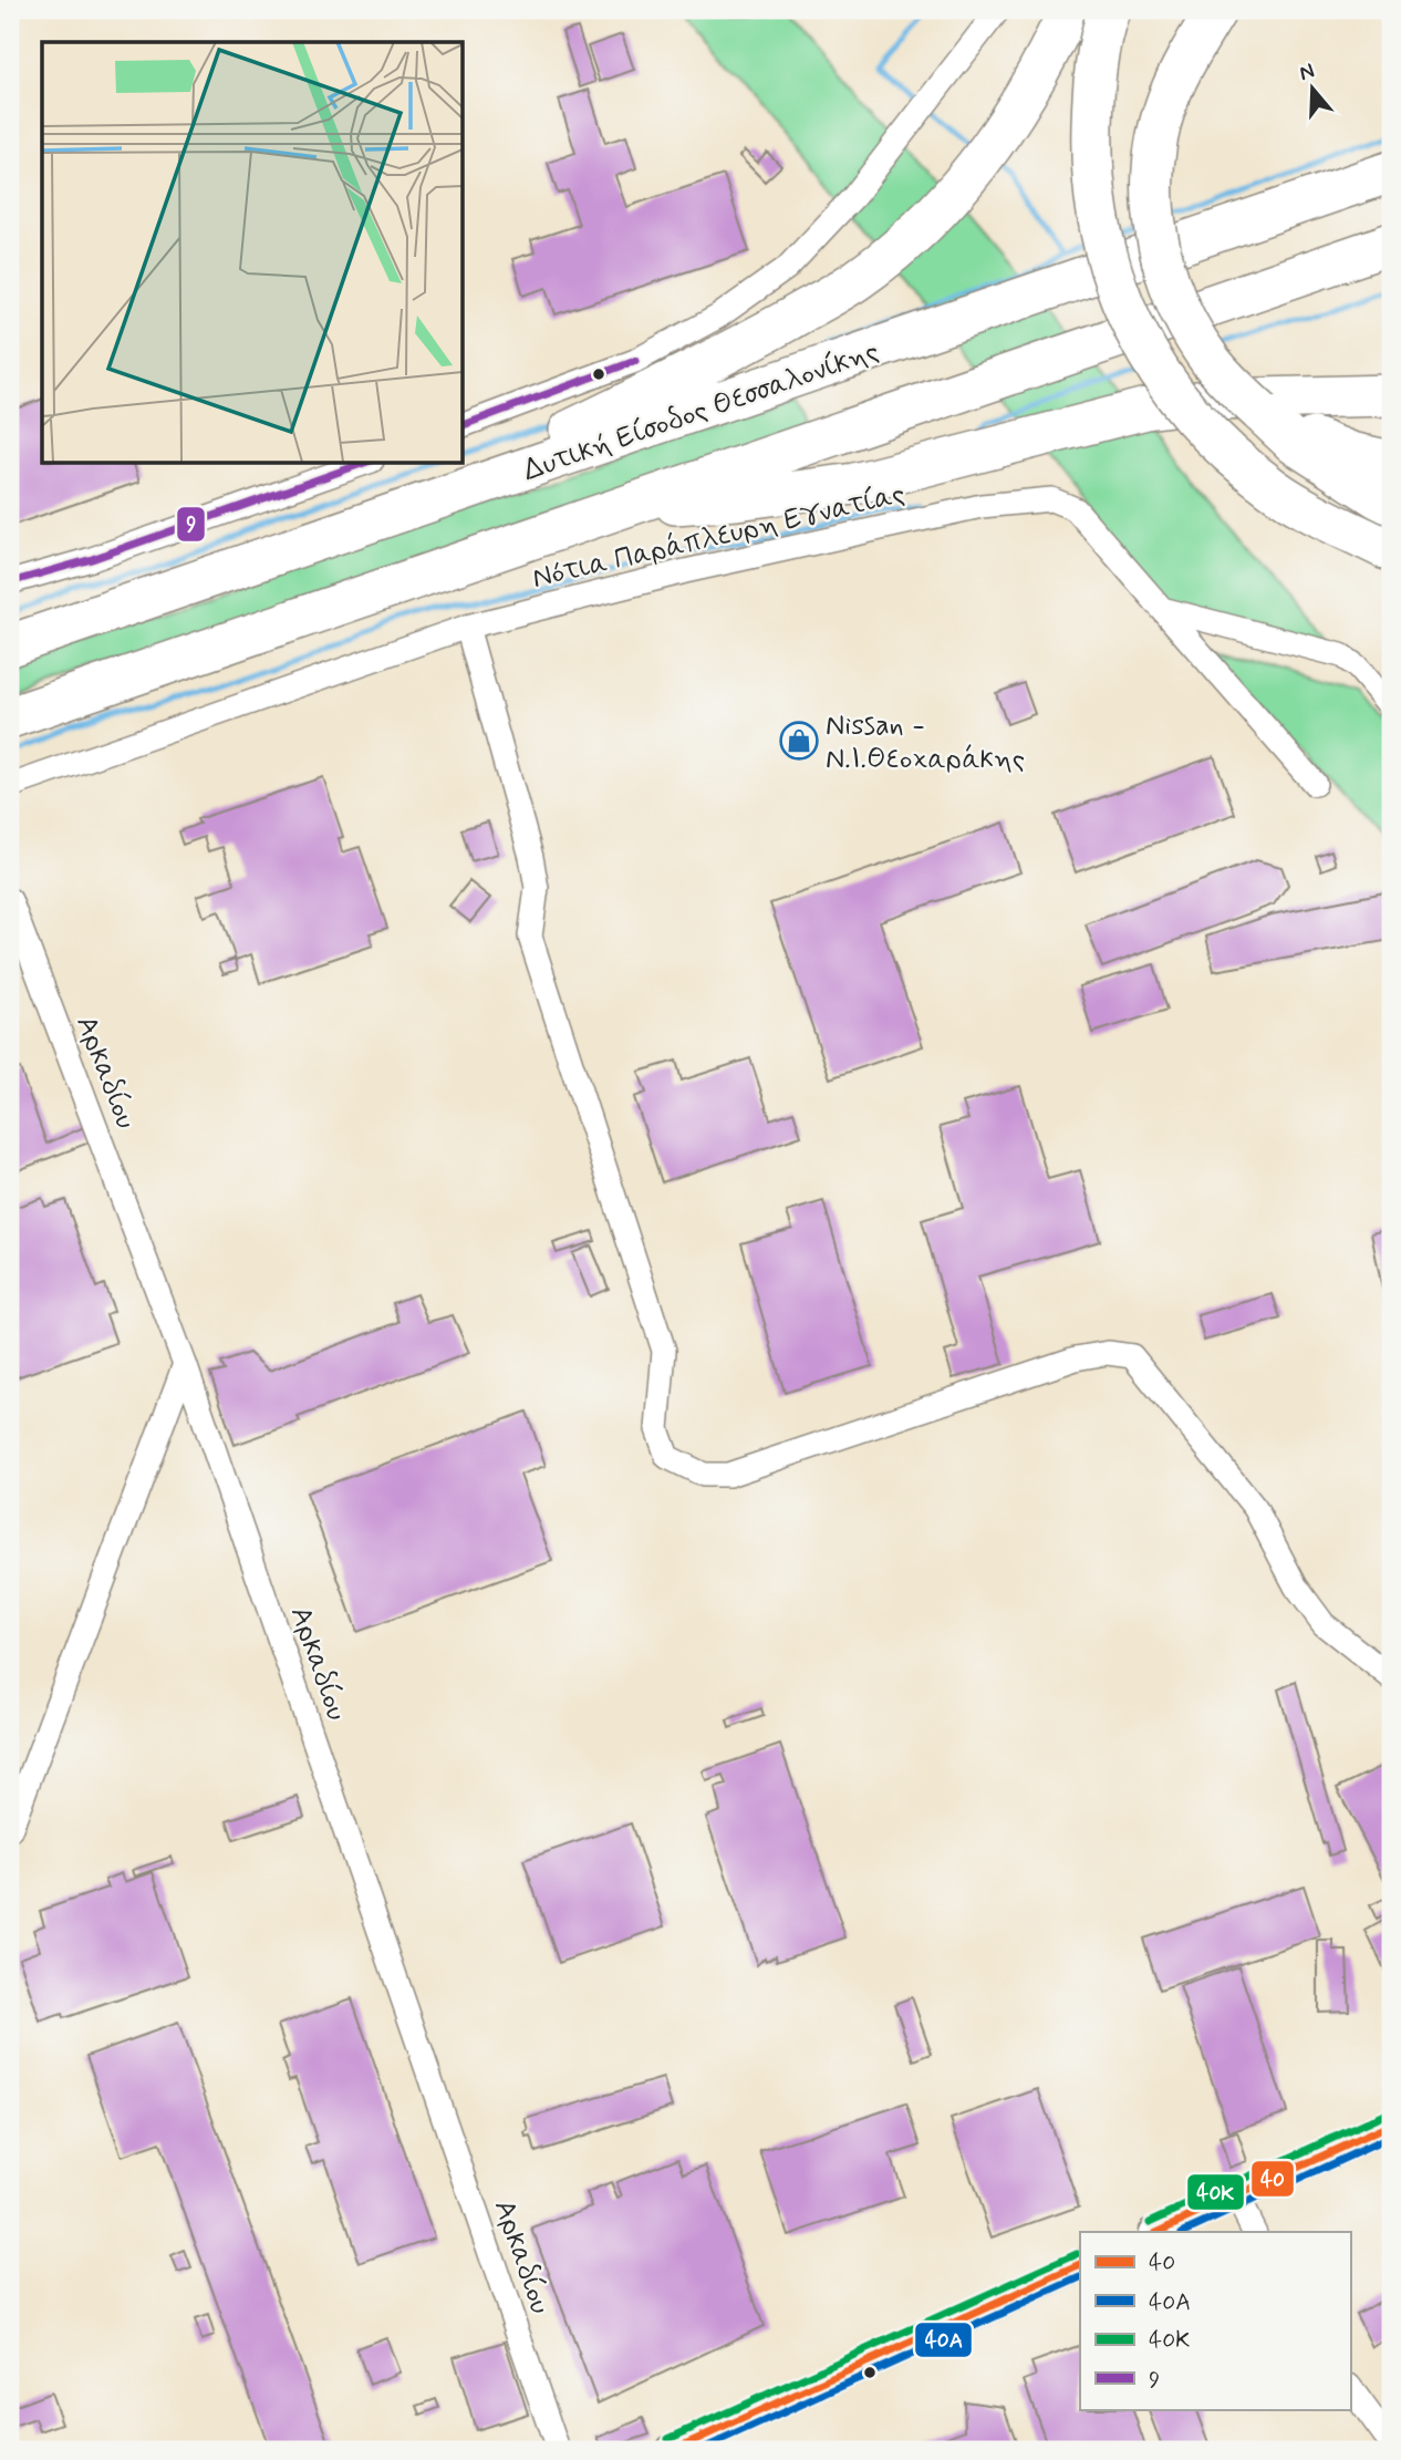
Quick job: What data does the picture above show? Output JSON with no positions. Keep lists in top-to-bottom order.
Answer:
{
  "streets": {
    "highway": ["Δυτική Είσοδος Θεσσαλονίκης"],
    "street": ["Νότια Παράπλευρη Εγνατίας", "Αρκαδίου"]
  },
  "places": {
    "shop": ["Nissan - Ν.Ι.Θεοχαράκης"]
  },
  "lines": [
    "transit line 9",
    "transit line 40Κ",
    "transit line 40",
    "transit line 40Α"
  ],
  "legend": [
    "40",
    "40Α",
    "40Κ",
    "9"
  ],
  "north": "top"
}
